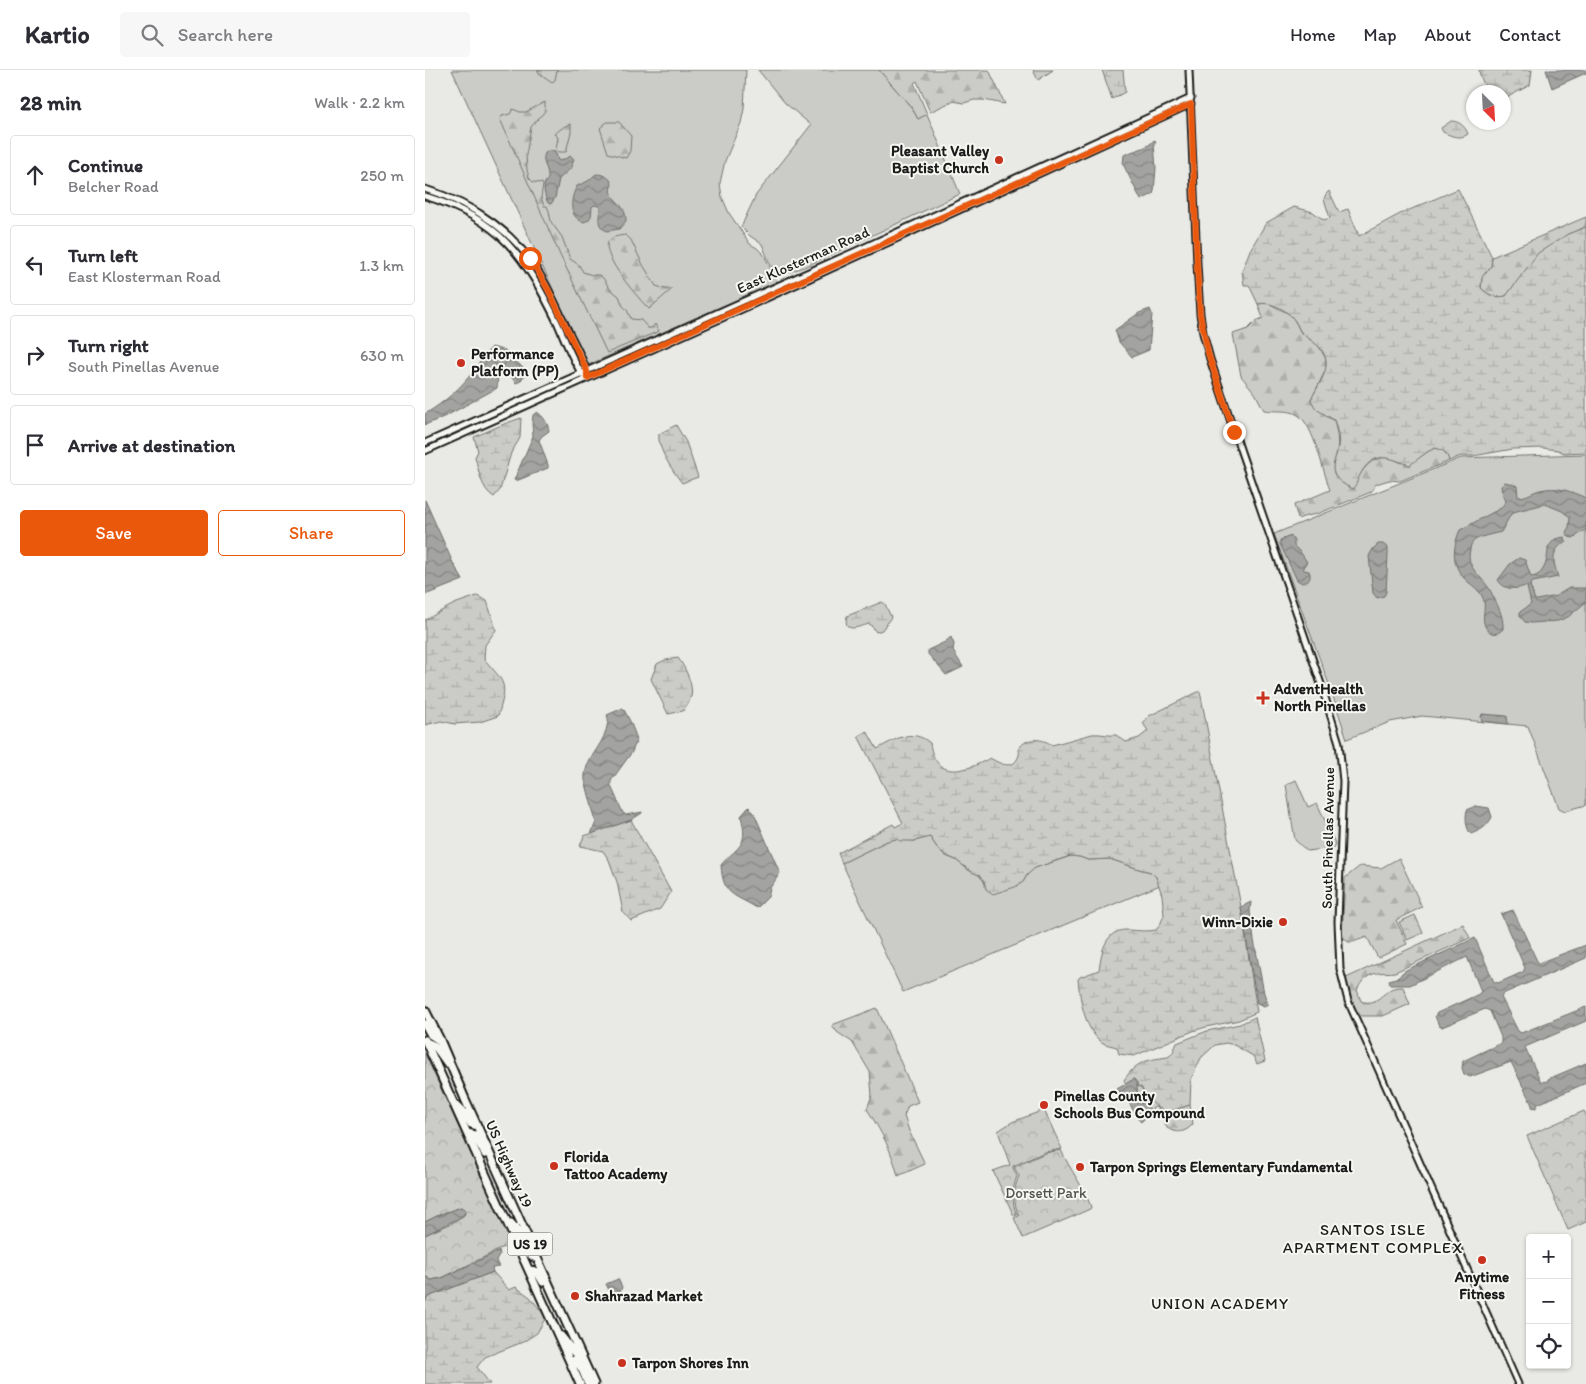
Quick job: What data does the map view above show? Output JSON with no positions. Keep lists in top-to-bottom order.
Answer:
{
  "streets": {
    "highway": ["US Highway 19", "US 19"],
    "main road": ["East Klosterman Road", "South Pinellas Avenue"]
  },
  "crossings": [
    ["East Klosterman Road", "South Pinellas Avenue"]
  ],
  "districts": ["SANTOS ISLE APARTMENT COMPLEX", "UNION ACADEMY"],
  "parks": ["Dorsett Park"],
  "places": {
    "other": [
      "Pleasant Valley Baptist Church",
      "Performance Platform (PP)",
      "Winn-Dixie",
      "Pinellas County Schools Bus Compound",
      "Florida Tattoo Academy",
      "Tarpon Springs Elementary Fundamental",
      "Anytime Fitness",
      "Shahrazad Market",
      "Tarpon Shores Inn"
    ],
    "health": ["AdventHealth North Pinellas"]
  },
  "north": "bottom right",
  "page": {
    "header": "Kartio",
    "search": "Search here",
    "nav": [
      "Home",
      "Map",
      "About",
      "Contact"
    ],
    "heading": ["28 min", "Walk · 2.2 km"],
    "list": [
      ["Continue", "Belcher Road", "250 m"],
      ["Turn left", "East Klosterman Road", "1.3 km"],
      ["Turn right", "South Pinellas Avenue", "630 m"],
      "Arrive at destination"
    ],
    "buttons": ["Save", "Share"],
    "map_buttons": ["+", "−"]
  }
}
